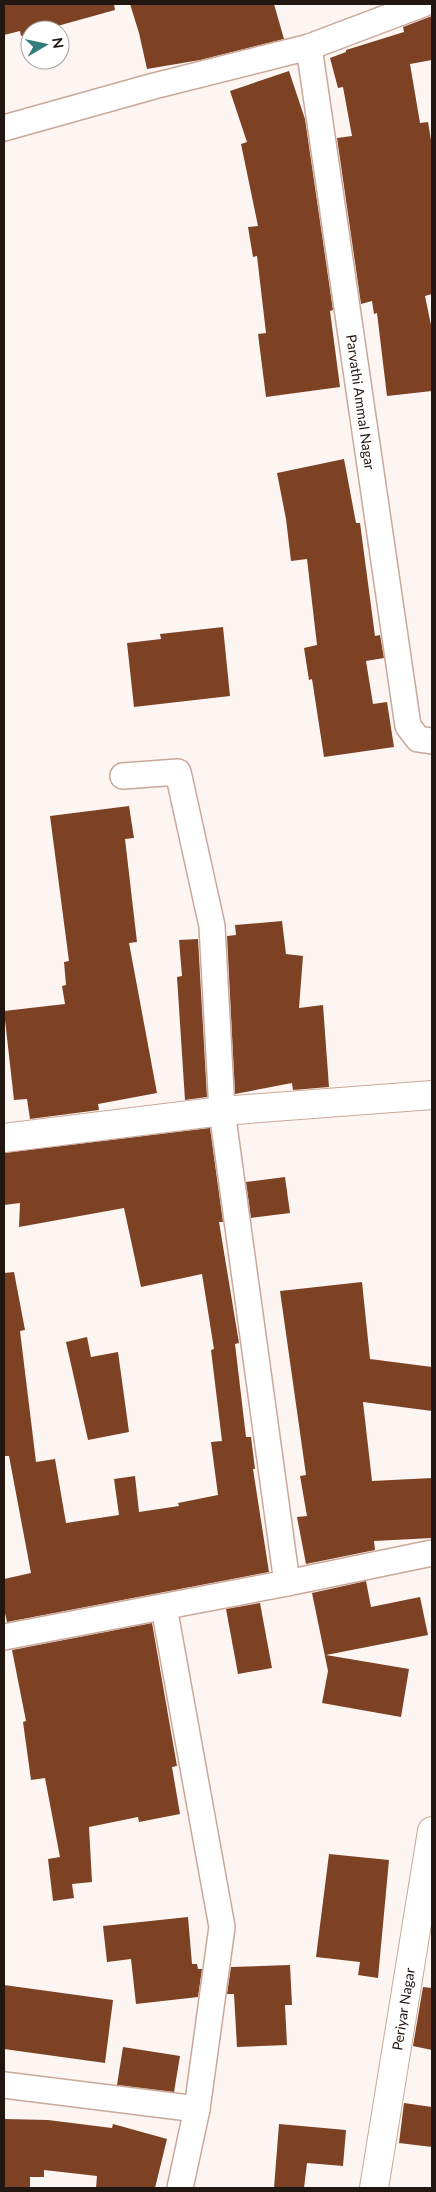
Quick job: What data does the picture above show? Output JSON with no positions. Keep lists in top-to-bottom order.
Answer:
{
  "streets": {
    "street": ["Parvathi Ammal Nagar", "Periyar Nagar"]
  },
  "north": "right"
}
